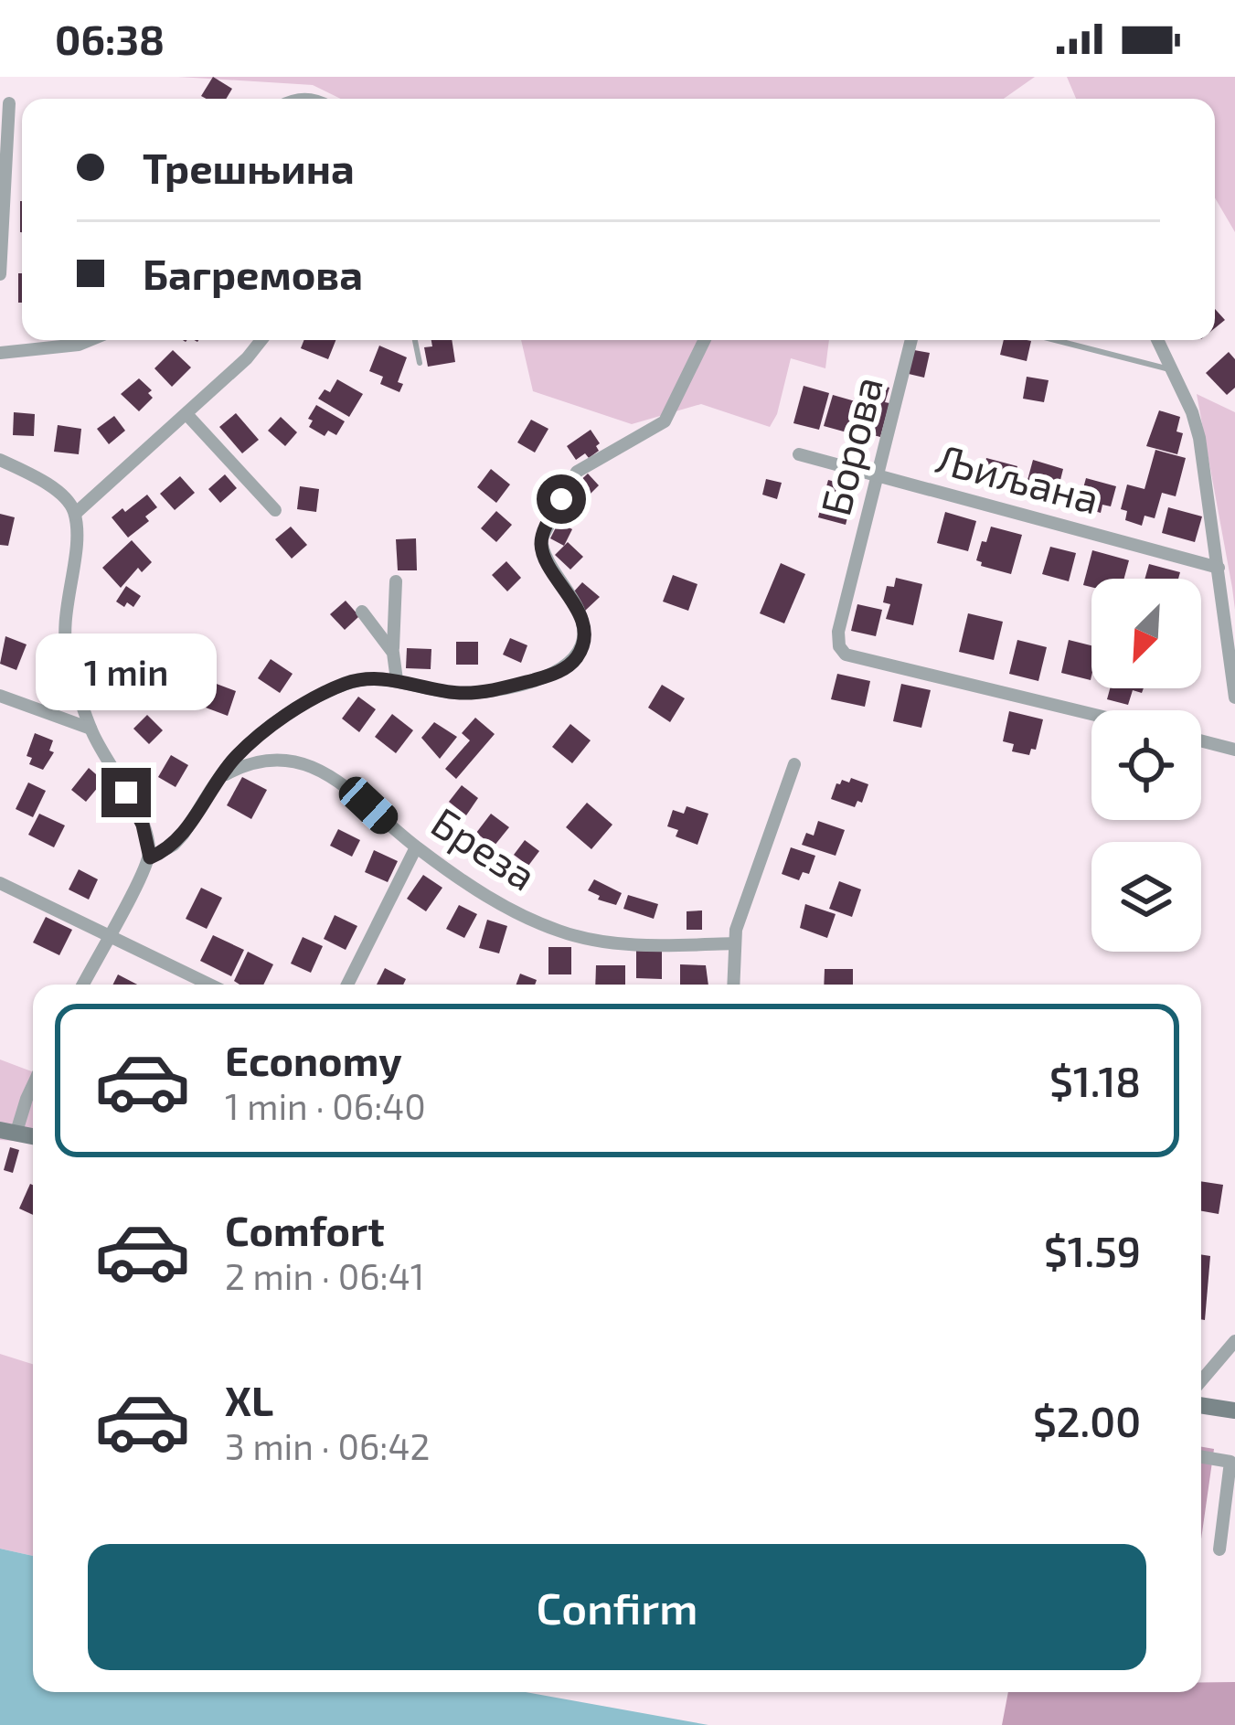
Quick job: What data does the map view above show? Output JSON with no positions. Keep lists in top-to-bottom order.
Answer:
{
  "streets": {
    "street": ["Борова", "Љиљана", "Бреза"]
  },
  "crossings": [
    ["Борова", "Љиљана"]
  ],
  "north": "bottom left",
  "page": {
    "status": "06:38",
    "banner": ["Трешњина", "Багремова"],
    "bubble": "1 min",
    "list": [
      {
        "name": "Economy",
        "note": "1 min · 06:40",
        "value": "$1.18"
      },
      {
        "name": "Comfort",
        "note": "2 min · 06:41",
        "value": "$1.59"
      },
      {
        "name": "XL",
        "note": "3 min · 06:42",
        "value": "$2.00"
      }
    ],
    "buttons": "Confirm"
  }
}
